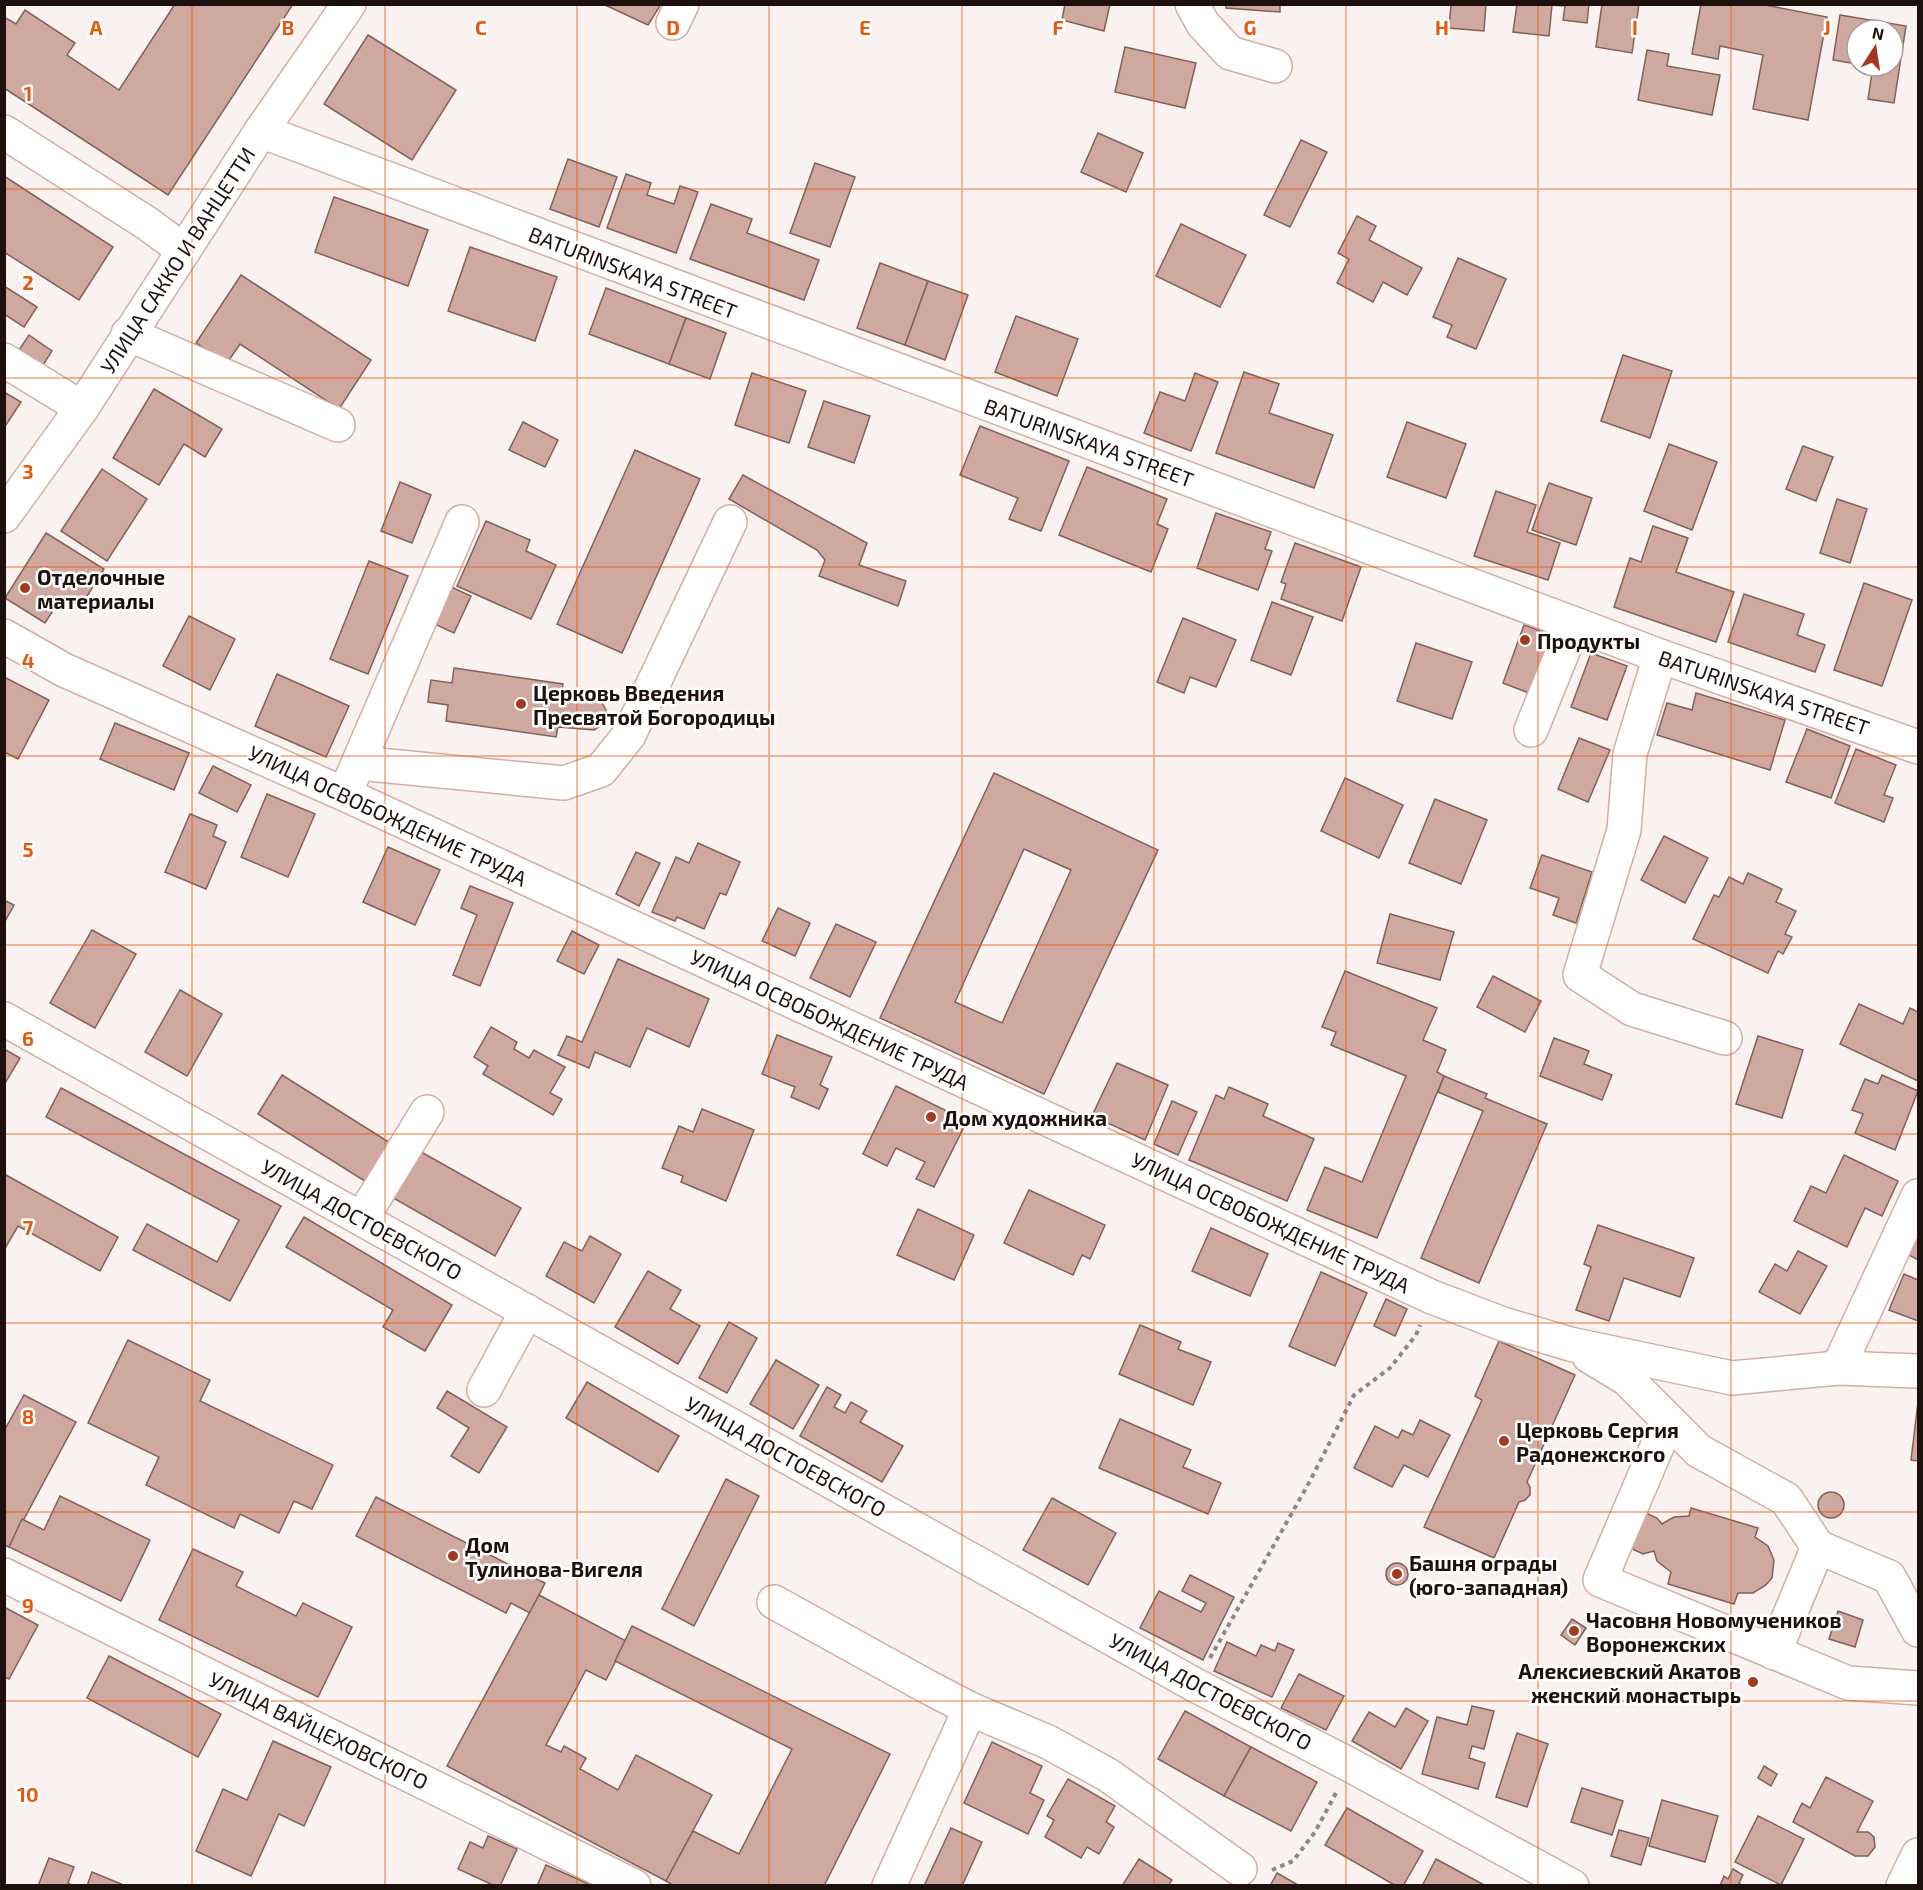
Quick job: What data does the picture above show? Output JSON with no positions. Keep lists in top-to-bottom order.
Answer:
{
  "streets": {
    "street": [
      "УЛИЦА САККО И ВАНЦЕТТИ",
      "BATURINSKAYA STREET",
      "УЛИЦА ОСВОБОЖДЕНИЕ ТРУДА",
      "УЛИЦА ДОСТОЕВСКОГО",
      "УЛИЦА ВАЙЦЕХОВСКОГО"
    ]
  },
  "crossings": [
    ["УЛИЦА САККО И ВАНЦЕТТИ", "BATURINSKAYA STREET"]
  ],
  "places": [
    "Отделочные материалы",
    "Продукты",
    "Церковь Введения Пресвятой Богородицы",
    "Дом художника",
    "Церковь Сергия Радонежского",
    "Дом Тулинова-Вигеля",
    "Башня ограды (юго-западная)",
    "Часовня Новомучеников Воронежских",
    "Алексиевский Акатов женский монастырь"
  ],
  "north": "top",
  "grid": {
    "columns": [
      "A",
      "B",
      "C",
      "D",
      "E",
      "F",
      "G",
      "H",
      "I",
      "J"
    ],
    "rows": [
      "1",
      "2",
      "3",
      "4",
      "5",
      "6",
      "7",
      "8",
      "9",
      "10"
    ]
  }
}
